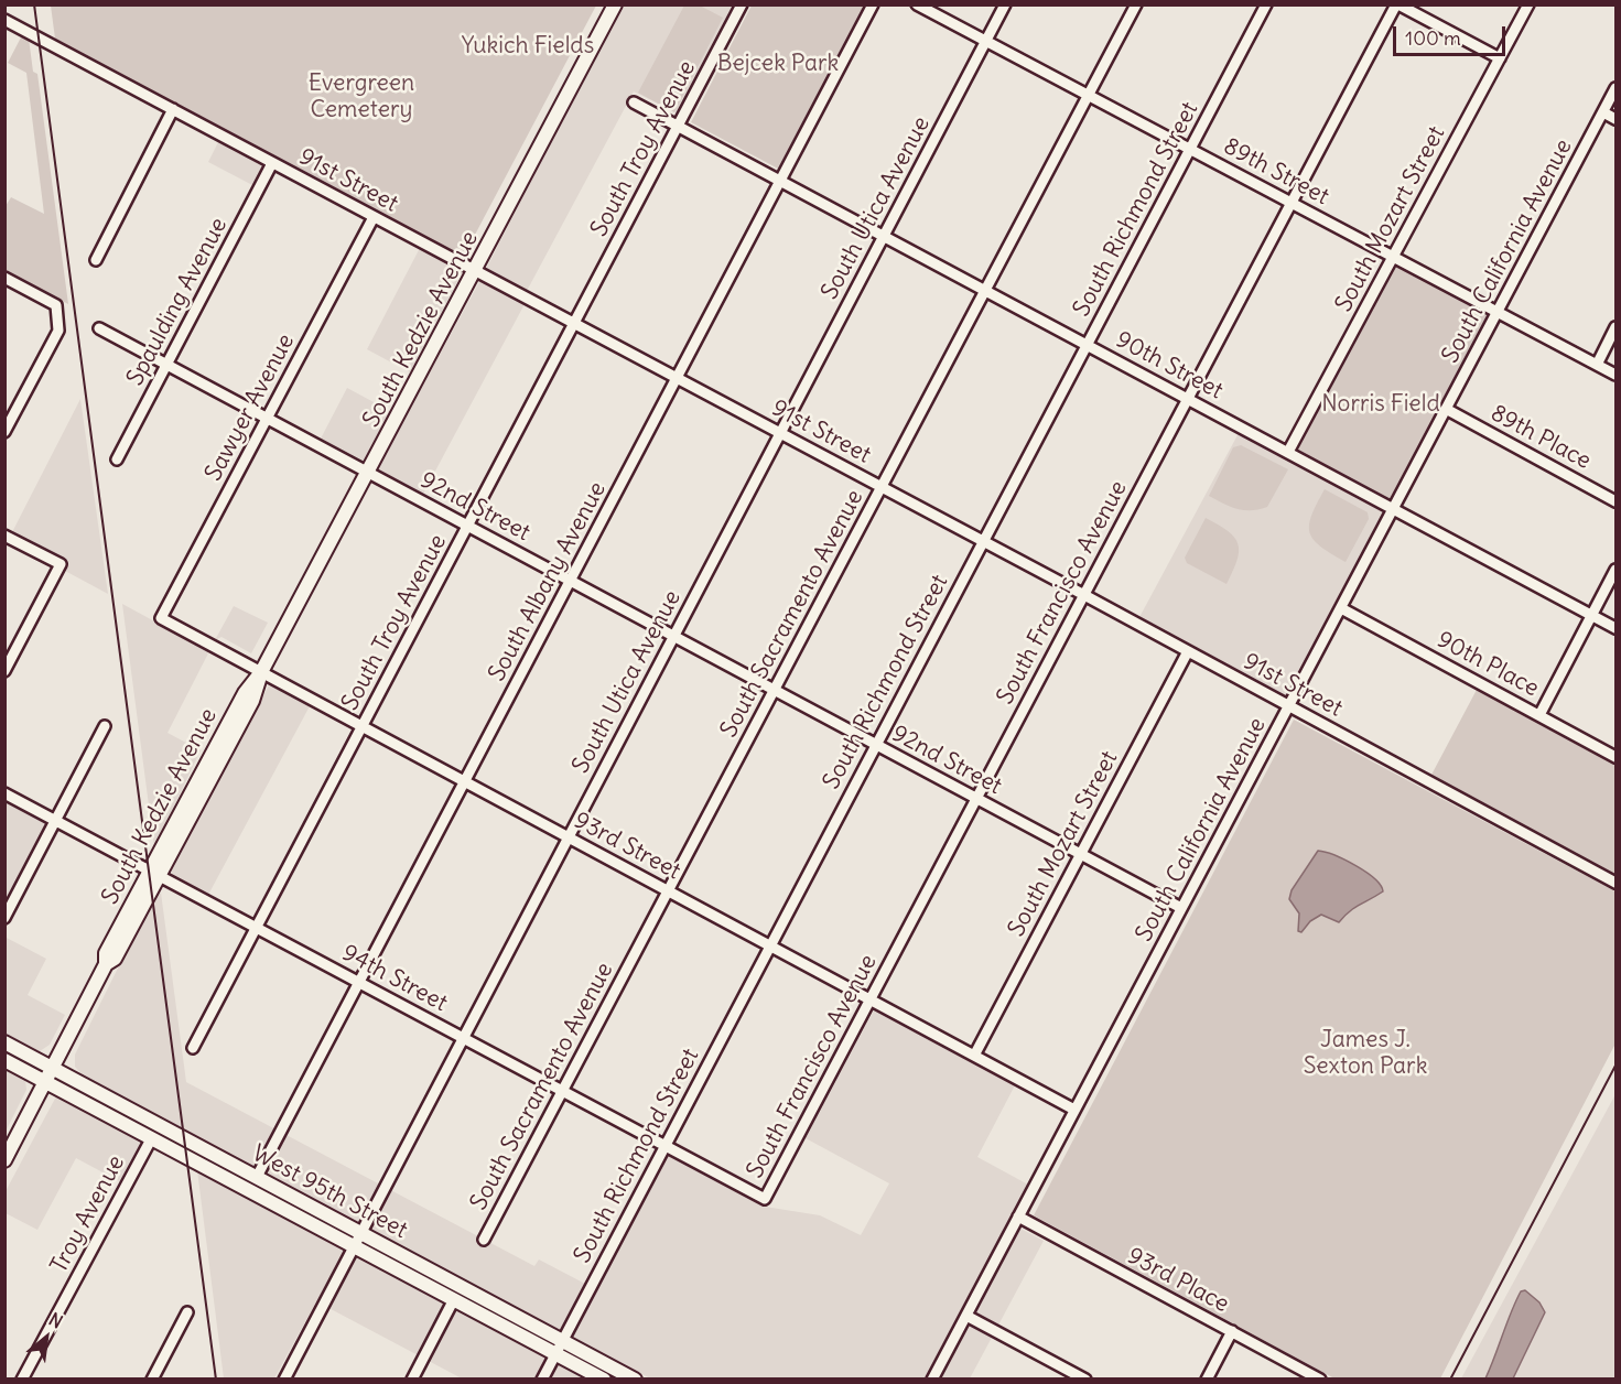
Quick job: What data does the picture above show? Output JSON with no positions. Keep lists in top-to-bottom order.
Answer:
{
  "streets": {
    "main road": ["South Kedzie Avenue", "West 95th Street"],
    "street": [
      "South Troy Avenue",
      "89th Street",
      "91st Street",
      "South Utica Avenue",
      "South Richmond Street",
      "South Mozart Street",
      "South California Avenue",
      "Spaulding Avenue",
      "90th Street",
      "Sawyer Avenue",
      "89th Place",
      "92nd Street",
      "South Albany Avenue",
      "South Francisco Avenue",
      "South Sacramento Avenue",
      "90th Place",
      "93rd Street",
      "94th Street",
      "Troy Avenue",
      "93rd Place"
    ]
  },
  "crossings": [
    ["South Troy Avenue", "91st Street"],
    ["South Troy Avenue", "90th Street"],
    ["South Troy Avenue", "92nd Street"],
    ["South Troy Avenue", "93rd Street"],
    ["South Troy Avenue", "94th Street"],
    ["89th Street", "South Utica Avenue"],
    ["89th Street", "South Richmond Street"],
    ["89th Street", "South Mozart Street"],
    ["89th Street", "South California Avenue"],
    ["89th Street", "South Francisco Avenue"],
    ["89th Street", "South Sacramento Avenue"],
    ["91st Street", "South Utica Avenue"],
    ["91st Street", "South Richmond Street"],
    ["91st Street", "South Mozart Street"],
    ["91st Street", "South California Avenue"],
    ["91st Street", "Spaulding Avenue"],
    ["91st Street", "South Kedzie Avenue"],
    ["91st Street", "Sawyer Avenue"],
    ["91st Street", "South Albany Avenue"],
    ["91st Street", "South Francisco Avenue"],
    ["91st Street", "South Sacramento Avenue"],
    ["South Utica Avenue", "90th Street"],
    ["South Utica Avenue", "92nd Street"],
    ["South Utica Avenue", "93rd Street"],
    ["South Utica Avenue", "94th Street"],
    ["South Utica Avenue", "West 95th Street"],
    ["South Richmond Street", "90th Street"],
    ["South Richmond Street", "92nd Street"],
    ["South Richmond Street", "93rd Street"],
    ["South Richmond Street", "94th Street"],
    ["South Richmond Street", "West 95th Street"],
    ["South Mozart Street", "90th Street"],
    ["South Mozart Street", "92nd Street"],
    ["South Mozart Street", "93rd Street"],
    ["South California Avenue", "90th Street"],
    ["South California Avenue", "89th Place"],
    ["South California Avenue", "92nd Street"],
    ["South California Avenue", "90th Place"],
    ["South California Avenue", "93rd Street"],
    ["South California Avenue", "93rd Place"],
    ["Spaulding Avenue", "92nd Street"],
    ["South Kedzie Avenue", "92nd Street"],
    ["South Kedzie Avenue", "93rd Street"],
    ["South Kedzie Avenue", "94th Street"],
    ["South Kedzie Avenue", "West 95th Street"],
    ["90th Street", "South Albany Avenue"],
    ["90th Street", "South Francisco Avenue"],
    ["90th Street", "South Sacramento Avenue"],
    ["Sawyer Avenue", "92nd Street"],
    ["Sawyer Avenue", "93rd Street"],
    ["92nd Street", "South Albany Avenue"],
    ["92nd Street", "South Francisco Avenue"],
    ["92nd Street", "South Sacramento Avenue"],
    ["South Albany Avenue", "93rd Street"],
    ["South Albany Avenue", "94th Street"],
    ["South Albany Avenue", "West 95th Street"],
    ["South Francisco Avenue", "93rd Street"],
    ["South Francisco Avenue", "94th Street"],
    ["South Sacramento Avenue", "93rd Street"],
    ["South Sacramento Avenue", "94th Street"],
    ["West 95th Street", "Troy Avenue"]
  ],
  "parks": [
    "Yukich Fields",
    "Bejcek Park",
    "Evergreen Cemetery",
    "Norris Field",
    "James J. Sexton Park"
  ],
  "scale_bar": "100 m",
  "north": "top right"
}
